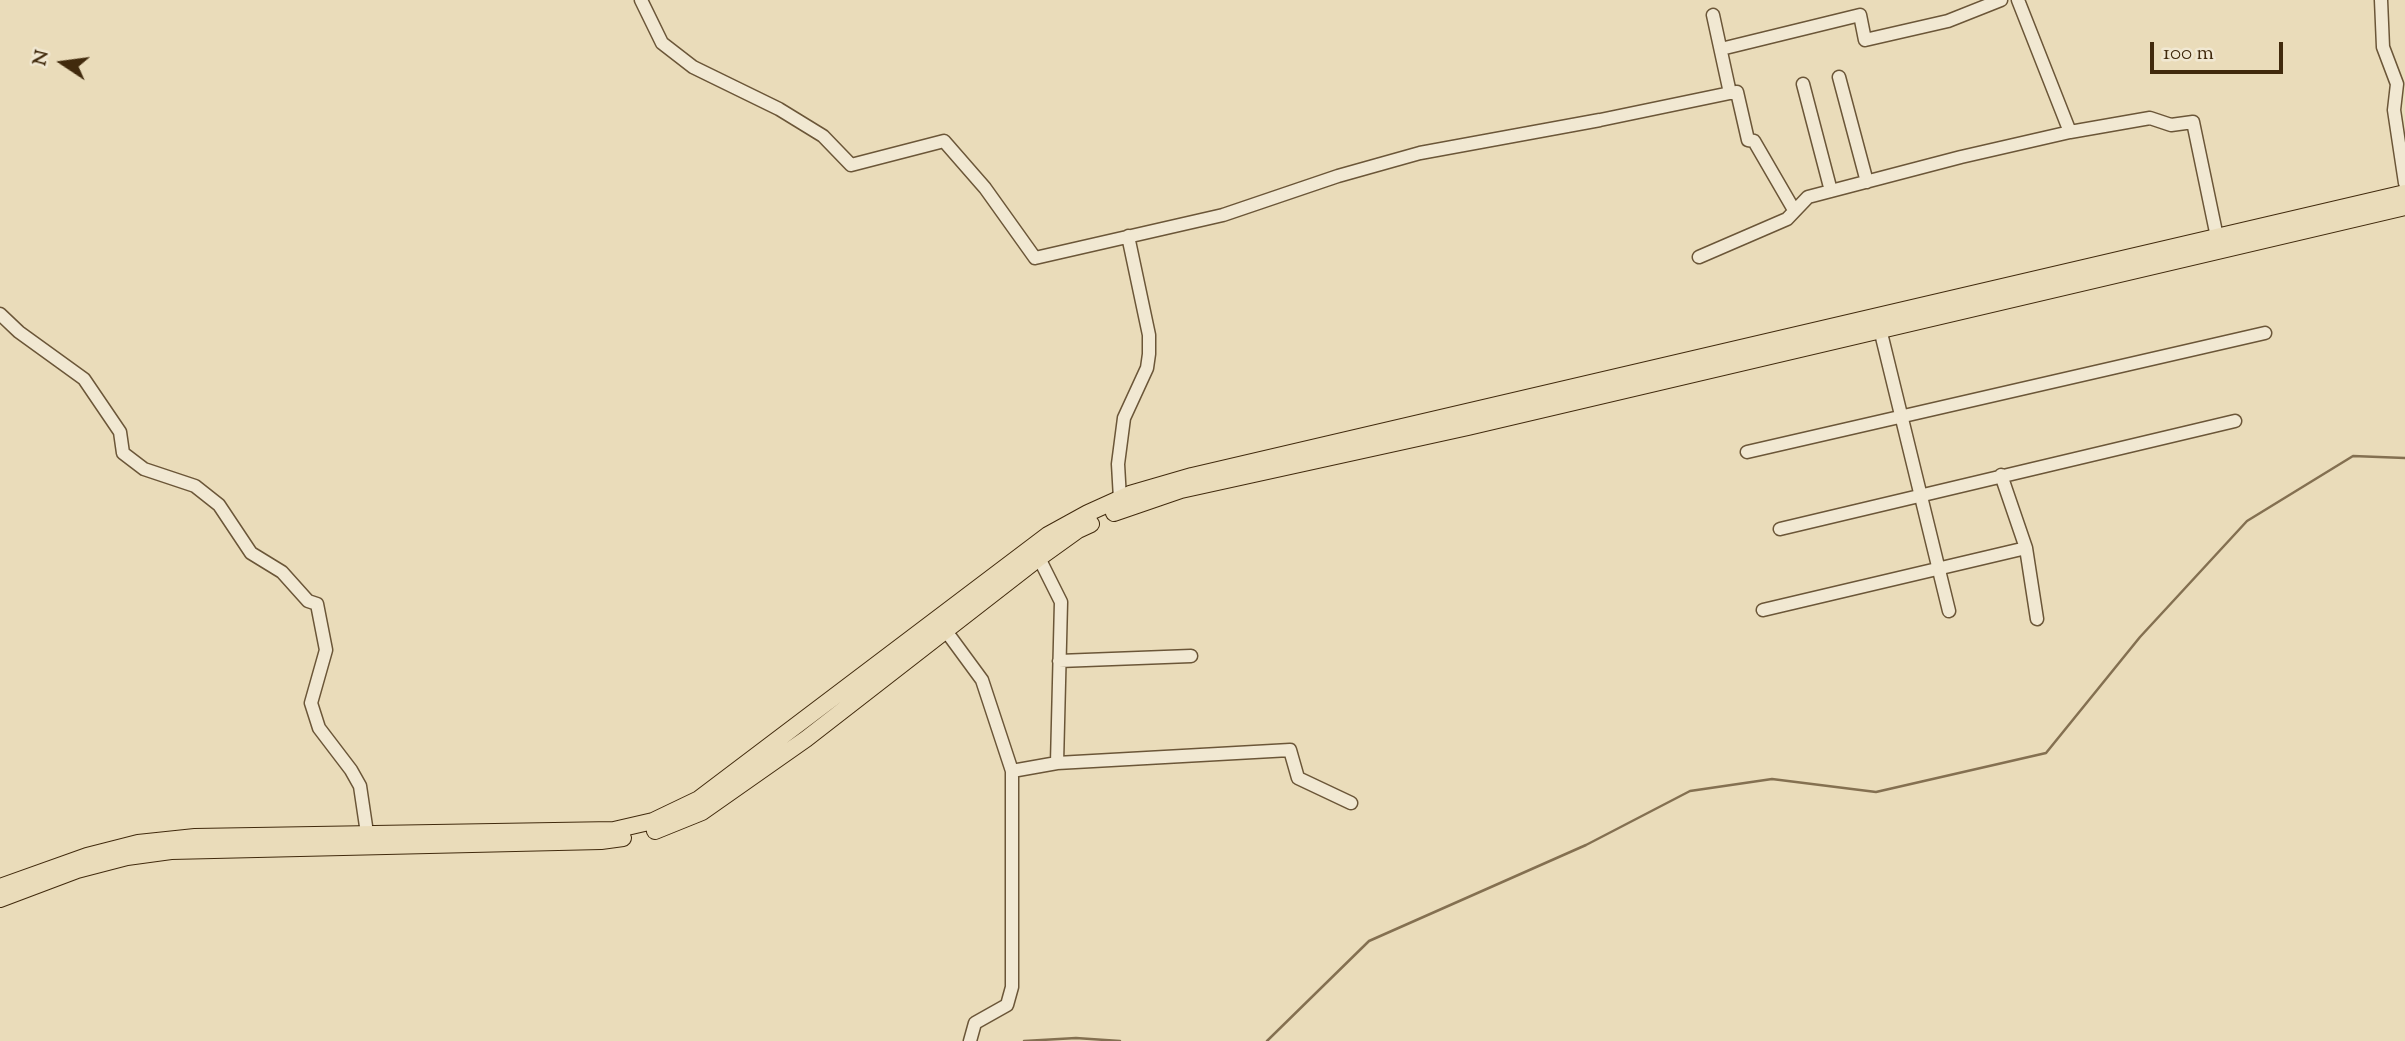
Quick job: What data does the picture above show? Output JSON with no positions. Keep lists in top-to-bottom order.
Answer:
{
  "scale_bar": "100 m",
  "north": "left"
}
